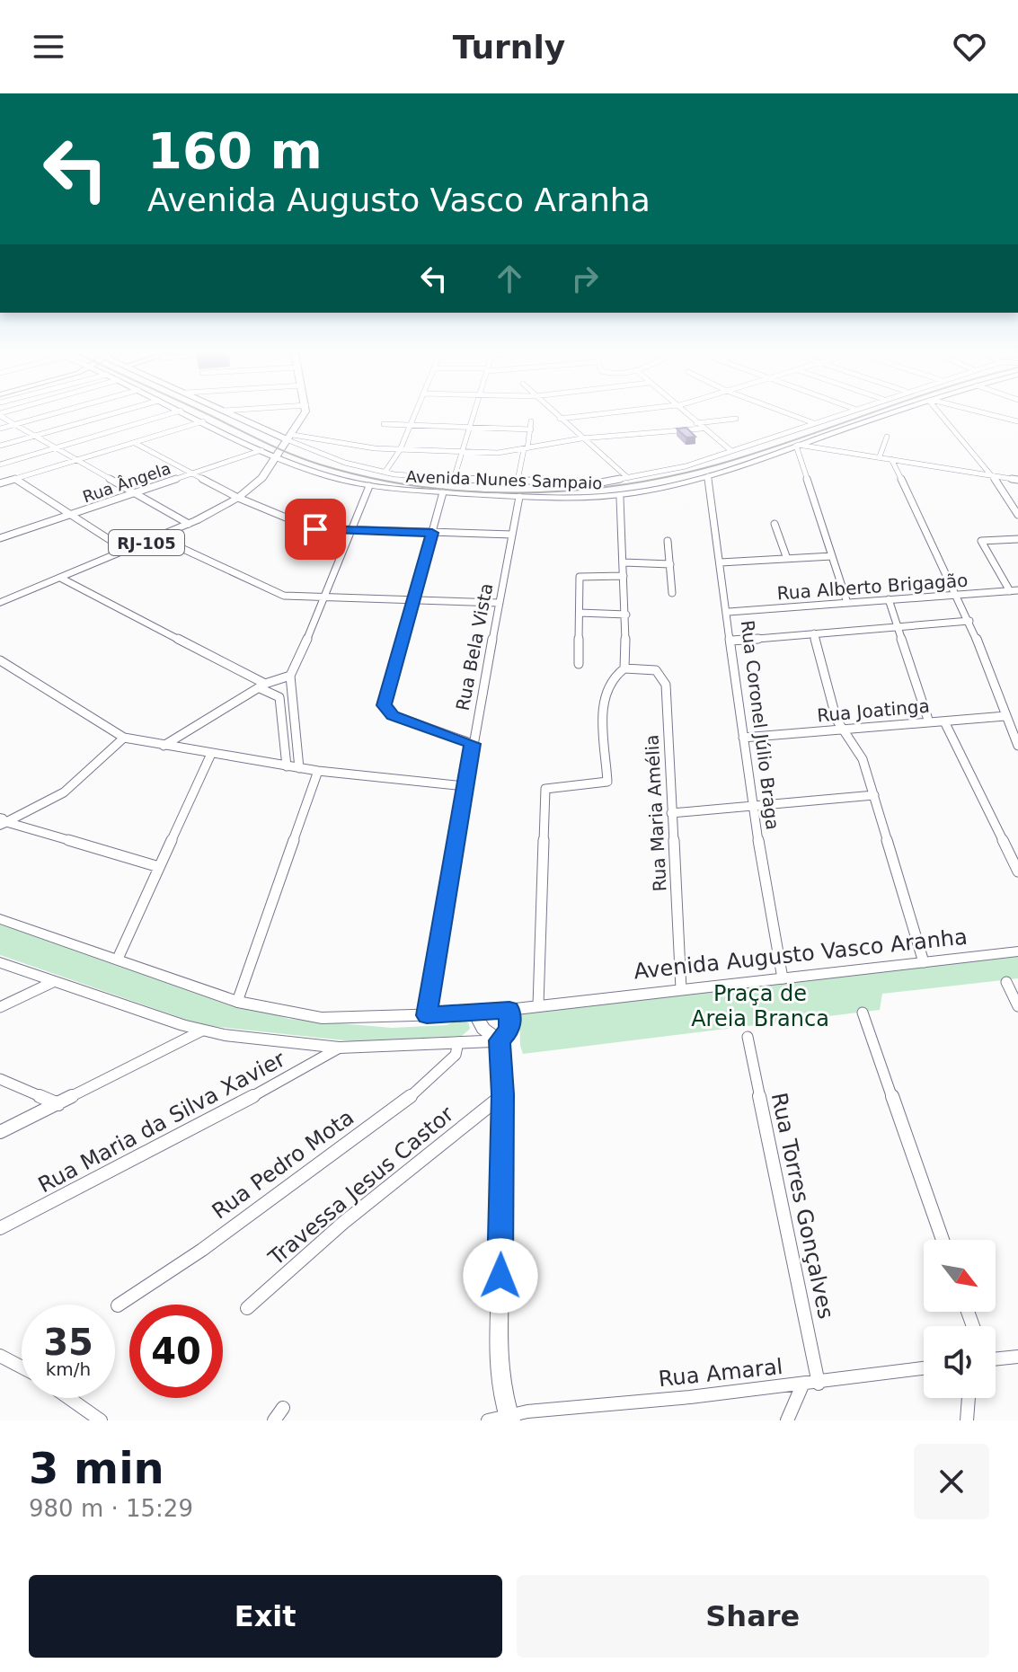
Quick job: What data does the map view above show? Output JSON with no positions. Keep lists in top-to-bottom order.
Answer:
{
  "streets": {
    "main road": ["RJ-105"],
    "street": [
      "Avenida Nunes Sampaio",
      "Rua Ângela",
      "Rua Alberto Brigagão",
      "Rua Bela Vista",
      "Rua Joatinga",
      "Rua Coronel Júlio Braga",
      "Rua Maria Amélia",
      "Avenida Augusto Vasco Aranha",
      "Rua Maria da Silva Xavier",
      "Rua Pedro Mota",
      "Travessa Jesus Castor",
      "Rua Torres Gonçalves",
      "Rua Amaral"
    ]
  },
  "crossings": [
    ["Avenida Nunes Sampaio", "Rua Ângela"],
    ["Avenida Nunes Sampaio", "RJ-105"],
    ["Avenida Nunes Sampaio", "Rua Bela Vista"],
    ["Avenida Nunes Sampaio", "Rua Coronel Júlio Braga"],
    ["Rua Alberto Brigagão", "Rua Coronel Júlio Braga"],
    ["Rua Bela Vista", "Avenida Augusto Vasco Aranha"],
    ["Rua Joatinga", "Rua Coronel Júlio Braga"],
    ["Rua Coronel Júlio Braga", "Avenida Augusto Vasco Aranha"],
    ["Rua Maria Amélia", "Avenida Augusto Vasco Aranha"],
    ["Rua Torres Gonçalves", "Rua Amaral"]
  ],
  "parks": ["Praça de Areia Branca"],
  "north": "bottom right",
  "page": {
    "header": "Turnly",
    "turn": ["160 m", "Avenida Augusto Vasco Aranha"],
    "speed": "35 km/h",
    "limit": "40",
    "heading": ["3 min", "980 m · 15:29"],
    "buttons": ["Exit", "Share"]
  }
}
